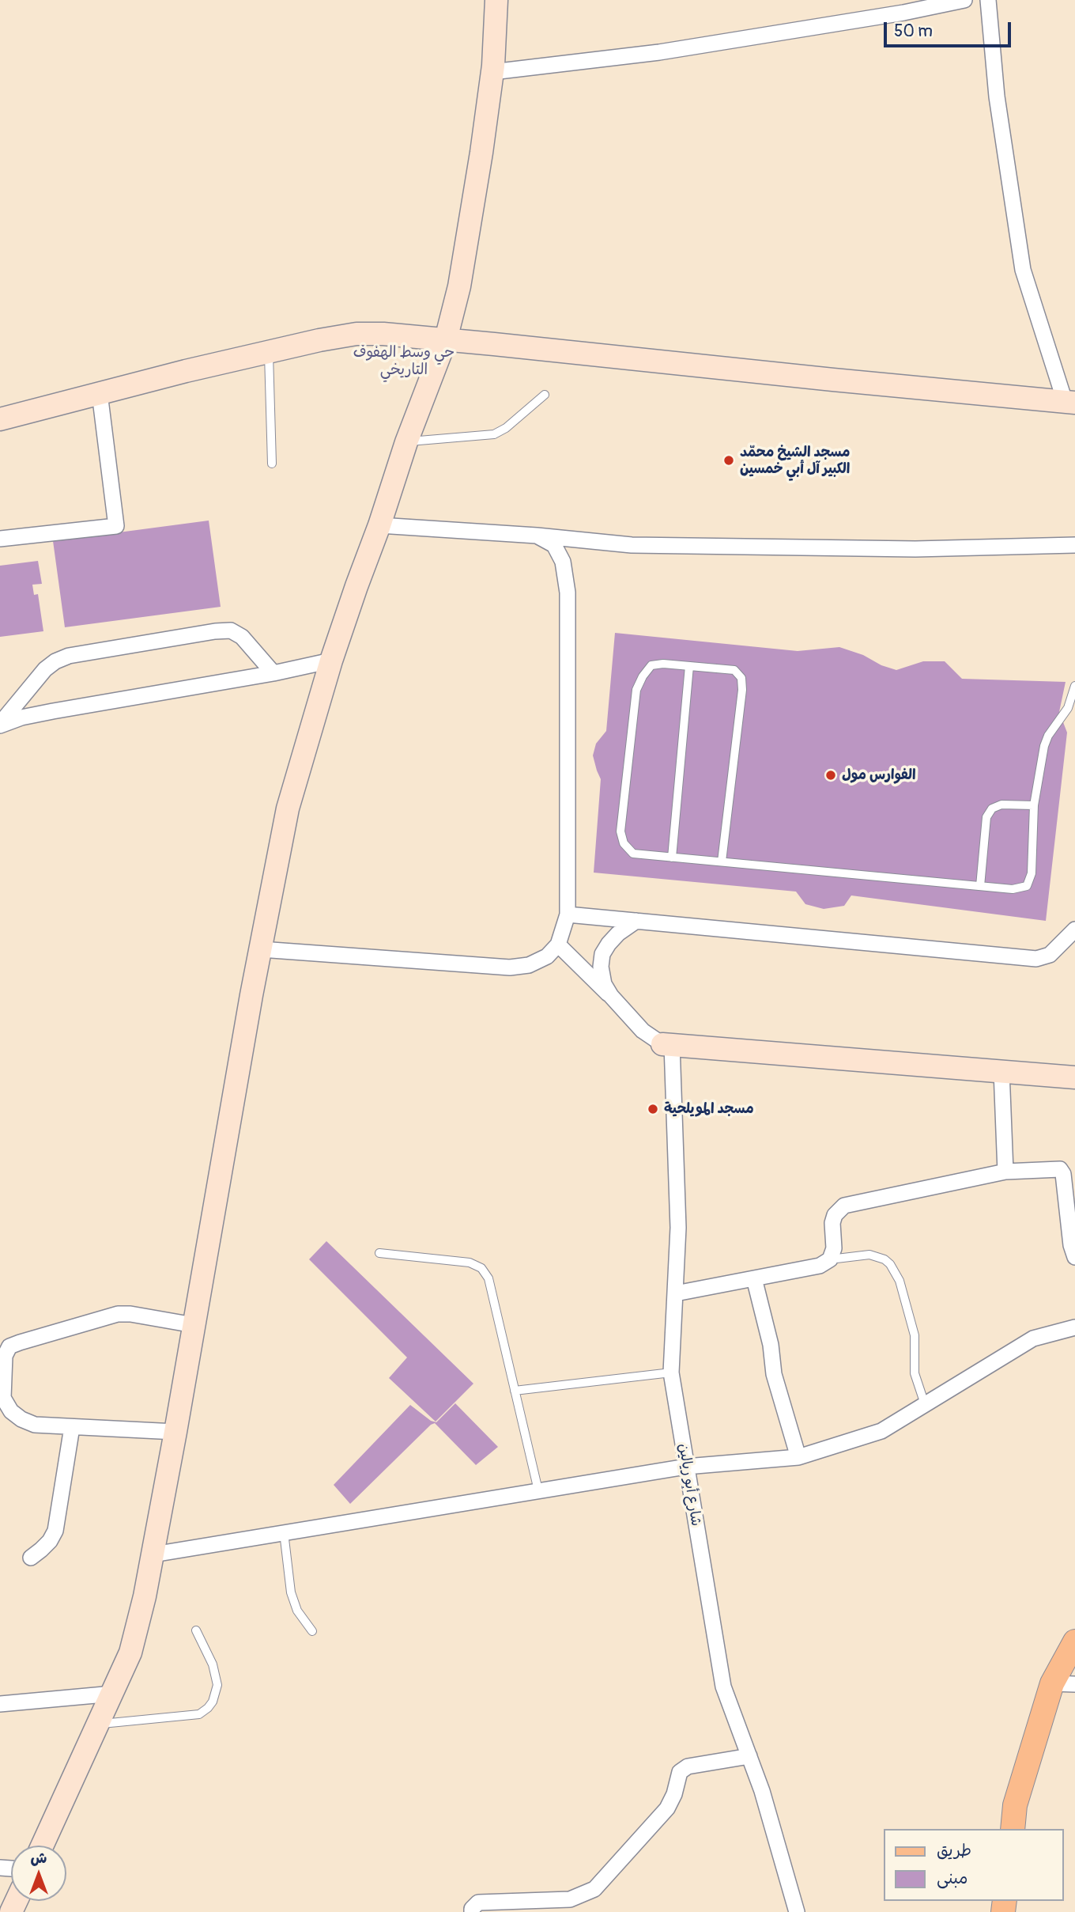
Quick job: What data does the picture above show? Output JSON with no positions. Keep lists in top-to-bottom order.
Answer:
{
  "streets": {
    "street": ["شارع أبو ريالين"]
  },
  "districts": ["حي وسط الهفوف التاريخي"],
  "places": ["مسجد الشيخ محمّد الكبير آل أبي خمسين", "الفوارس مول", "مسجد المويلحية"],
  "legend": ["طريق", "مبنى"],
  "scale_bar": "50 m",
  "north": "top"
}
